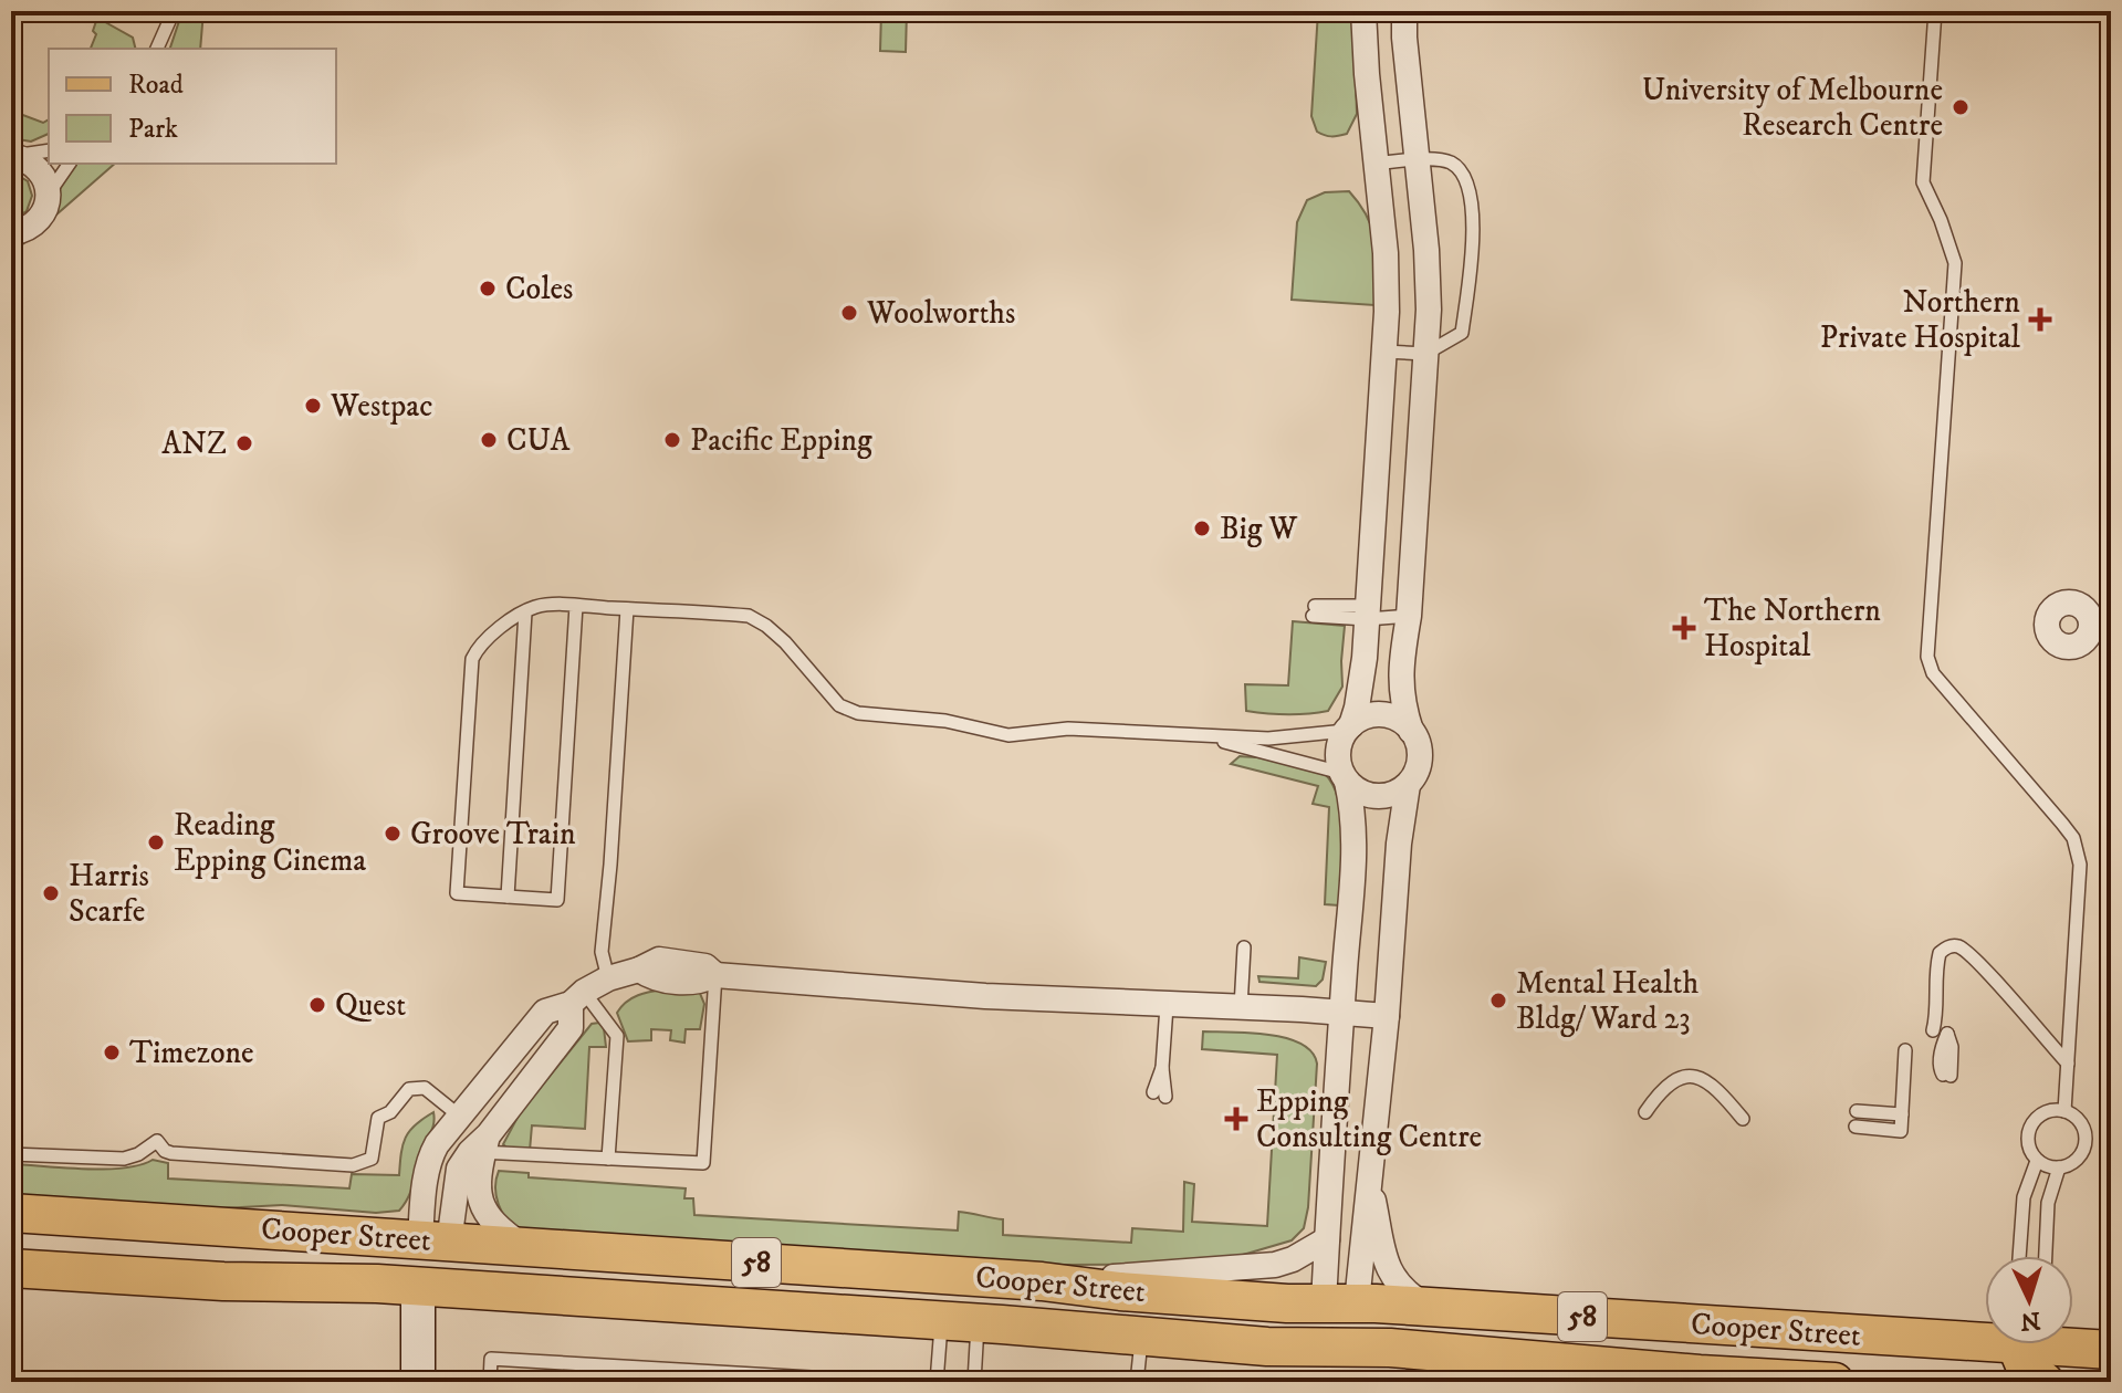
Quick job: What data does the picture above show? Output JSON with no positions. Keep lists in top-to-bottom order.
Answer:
{
  "streets": {
    "main road": ["Cooper Street", "58"]
  },
  "places": {
    "other": [
      "University of Melbourne Research Centre",
      "Coles",
      "Woolworths",
      "Westpac",
      "CUA",
      "Pacific Epping",
      "ANZ",
      "Big W",
      "Groove Train",
      "Reading Epping Cinema",
      "Harris Scarfe",
      "Mental Health Bldg/ Ward 23",
      "Quest",
      "Timezone"
    ],
    "health": ["Northern Private Hospital", "The Northern Hospital", "Epping Consulting Centre"]
  },
  "legend": ["Road", "Park"],
  "north": "bottom"
}
